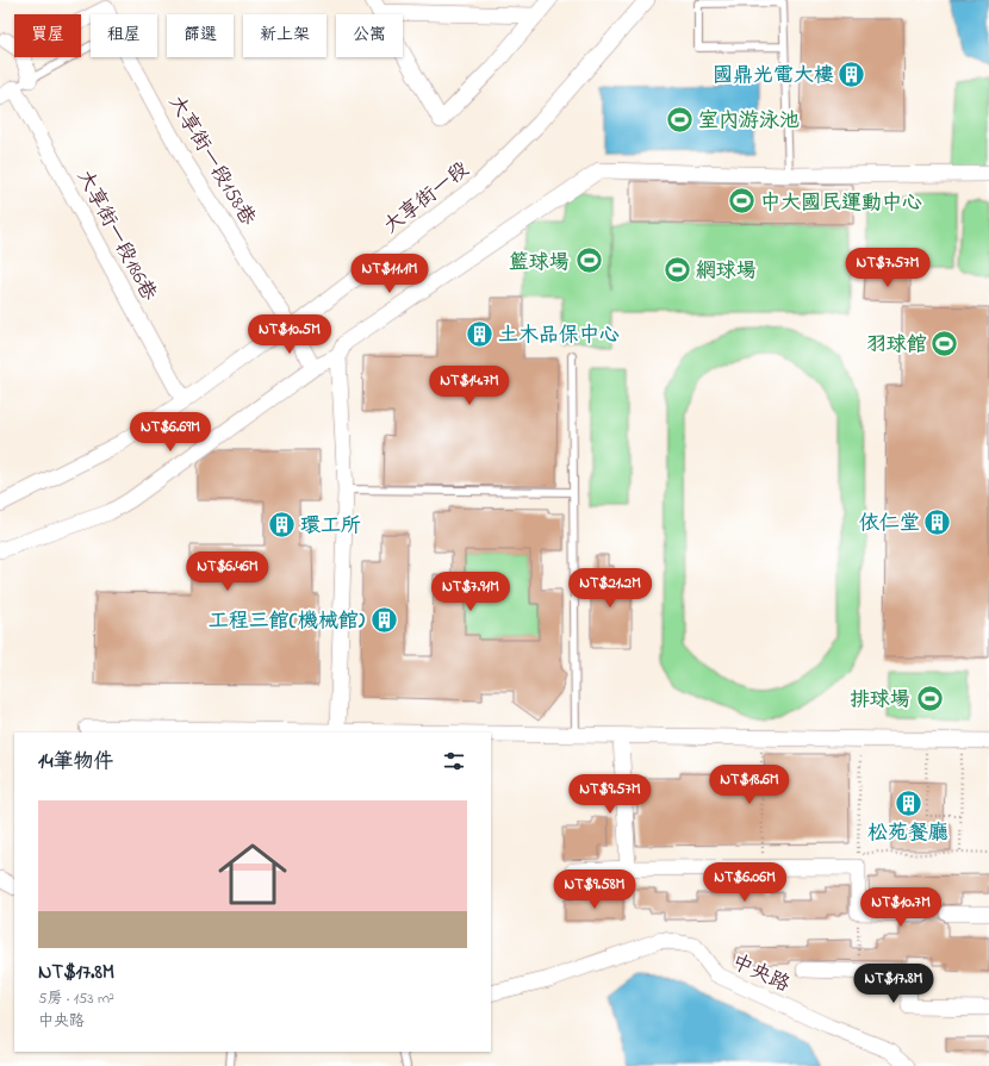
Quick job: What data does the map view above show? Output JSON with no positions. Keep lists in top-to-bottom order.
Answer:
{
  "streets": {
    "street": [
      "大享街一段158巷",
      "大享街一段",
      "大享街一段186巷",
      "中央路"
    ]
  },
  "crossings": [
    ["大享街一段158巷", "大享街一段"],
    ["大享街一段", "大享街一段186巷"]
  ],
  "places": {
    "building": [
      "國鼎光電大樓",
      "土木品保中心",
      "依仁堂",
      "環工所",
      "工程三館(機械館)",
      "松苑餐廳"
    ],
    "sports": [
      "室內游泳池",
      "中大國民運動中心",
      "籃球場",
      "網球場",
      "羽球館",
      "排球場"
    ]
  },
  "page": {
    "chip": [
      "買屋",
      "租屋",
      "篩選",
      "新上架",
      "公寓"
    ],
    "price": [
      "NT$7.57M",
      "NT$11.1M",
      "NT$10.5M",
      "NT$14.7M",
      "NT$6.69M",
      "NT$6.46M",
      "NT$21.2M",
      "NT$7.91M",
      "NT$18.6M",
      "NT$9.57M",
      "NT$6.06M",
      "NT$9.58M",
      "NT$10.7M",
      "NT$17.8M"
    ],
    "heading": "14筆物件",
    "list": [
      {
        "name": "NT$17.8M",
        "note": "5房 · 153 m² · 中央路"
      }
    ]
  }
}
